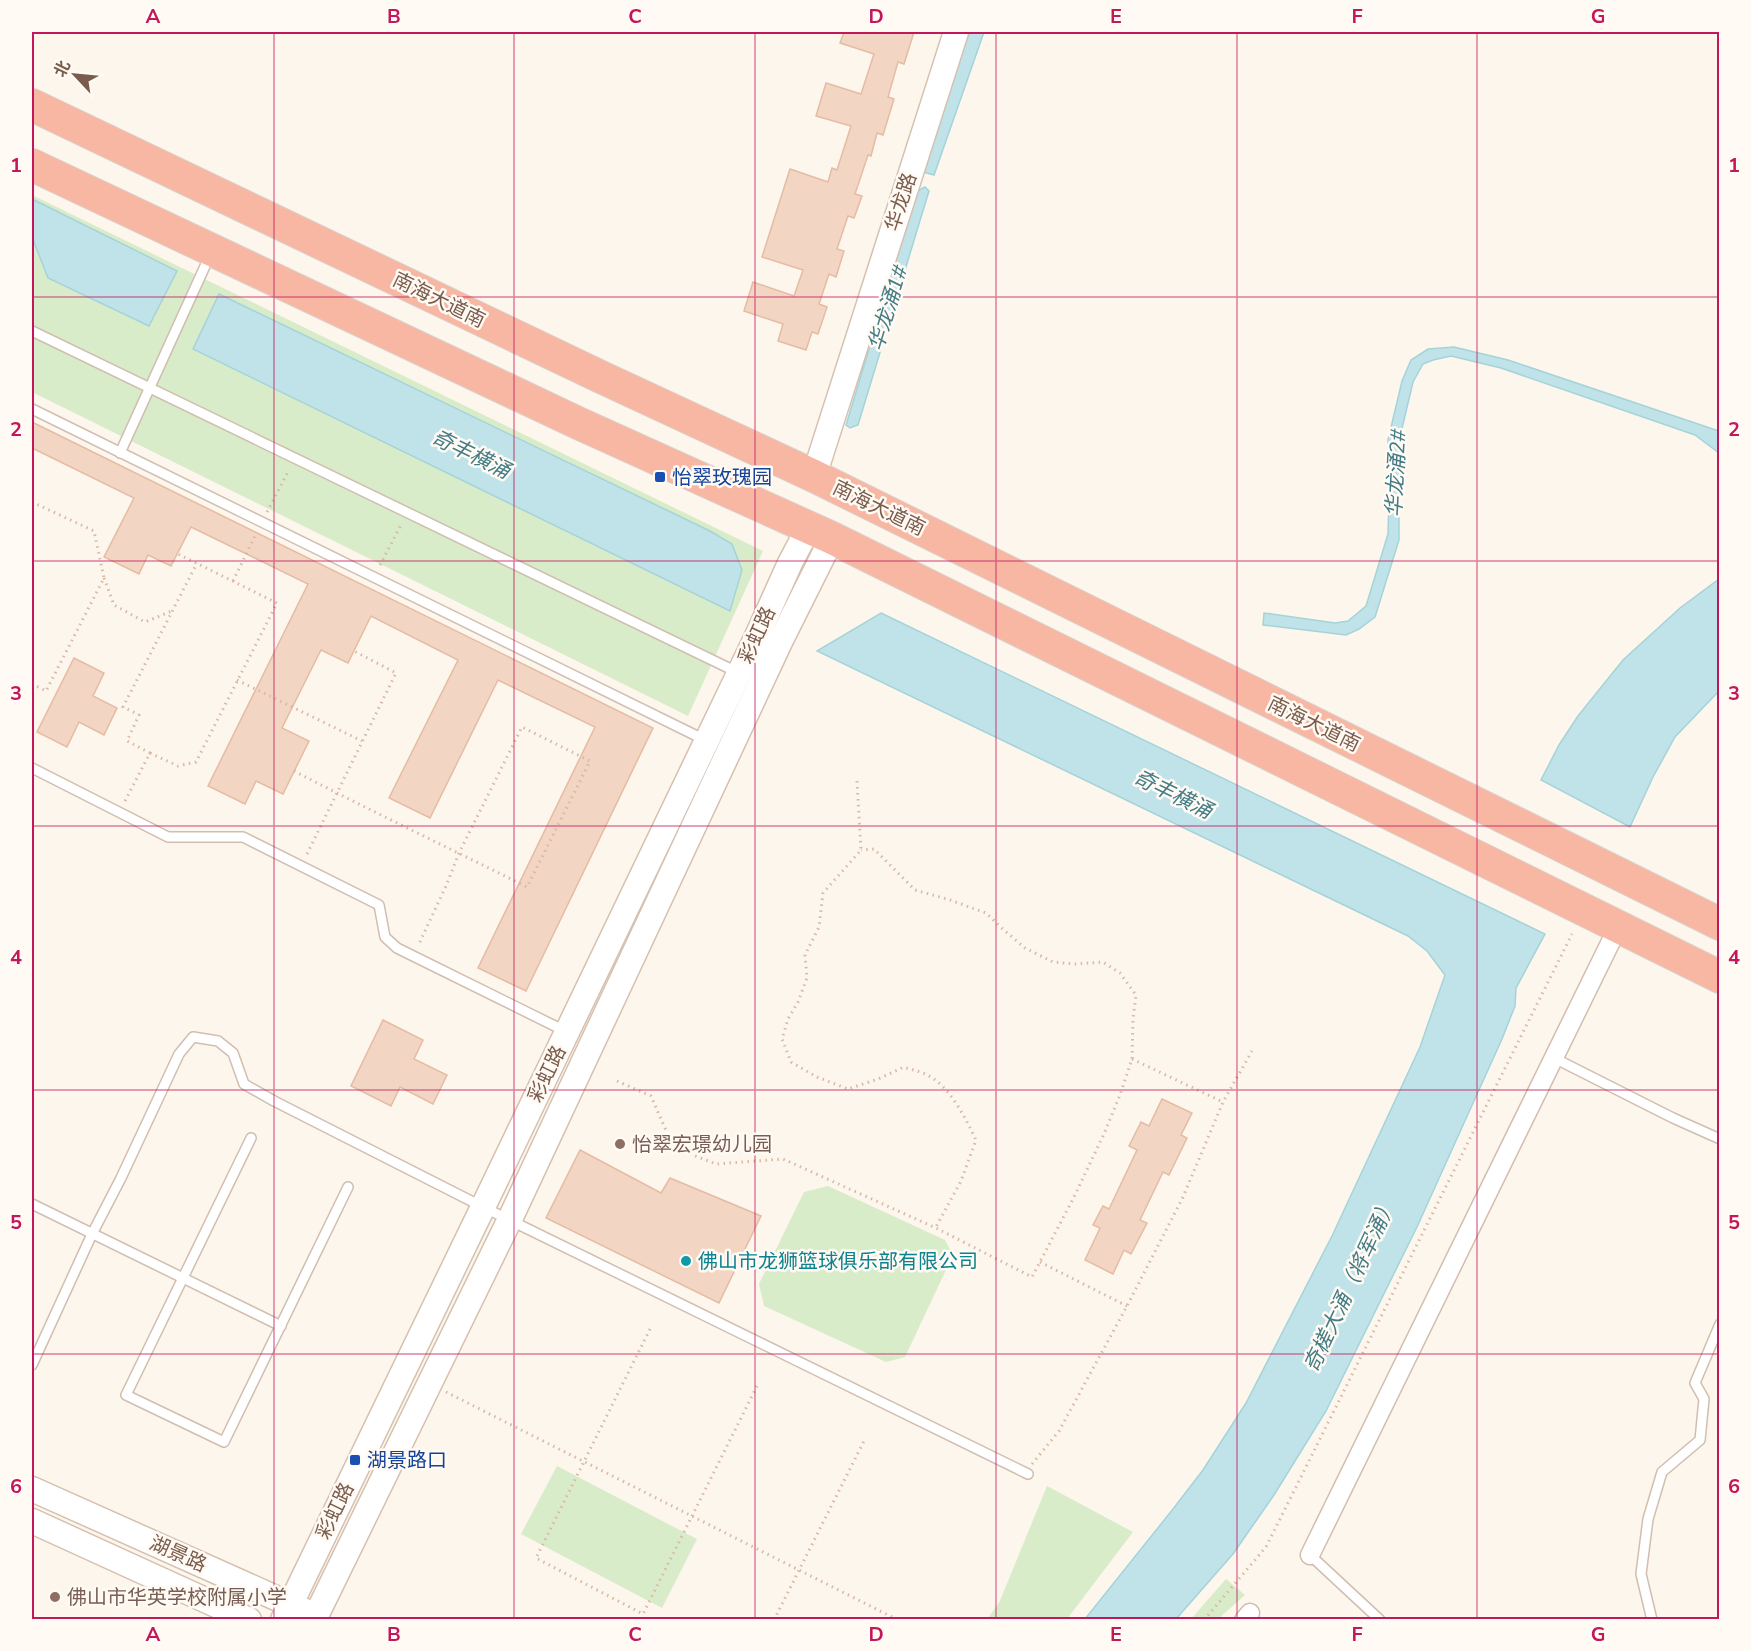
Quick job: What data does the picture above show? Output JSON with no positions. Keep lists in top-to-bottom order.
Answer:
{
  "streets": {
    "highway": ["南海大道南"],
    "street": ["华龙路", "彩虹路", "湖景路"]
  },
  "crossings": [
    ["华龙路", "南海大道南"],
    ["彩虹路", "湖景路"]
  ],
  "water": [
    "华龙涌1#",
    "奇丰横涌",
    "华龙涌2#",
    "奇槎大涌（将军涌）"
  ],
  "places": {
    "transit": ["怡翠玫瑰园", "湖景路口"],
    "other": ["怡翠宏璟幼儿园", "佛山市龙狮篮球俱乐部有限公司", "佛山市华英学校附属小学"]
  },
  "north": "top left",
  "grid": {
    "columns": [
      "A",
      "B",
      "C",
      "D",
      "E",
      "F",
      "G"
    ],
    "rows": [
      "1",
      "2",
      "3",
      "4",
      "5",
      "6"
    ]
  }
}
